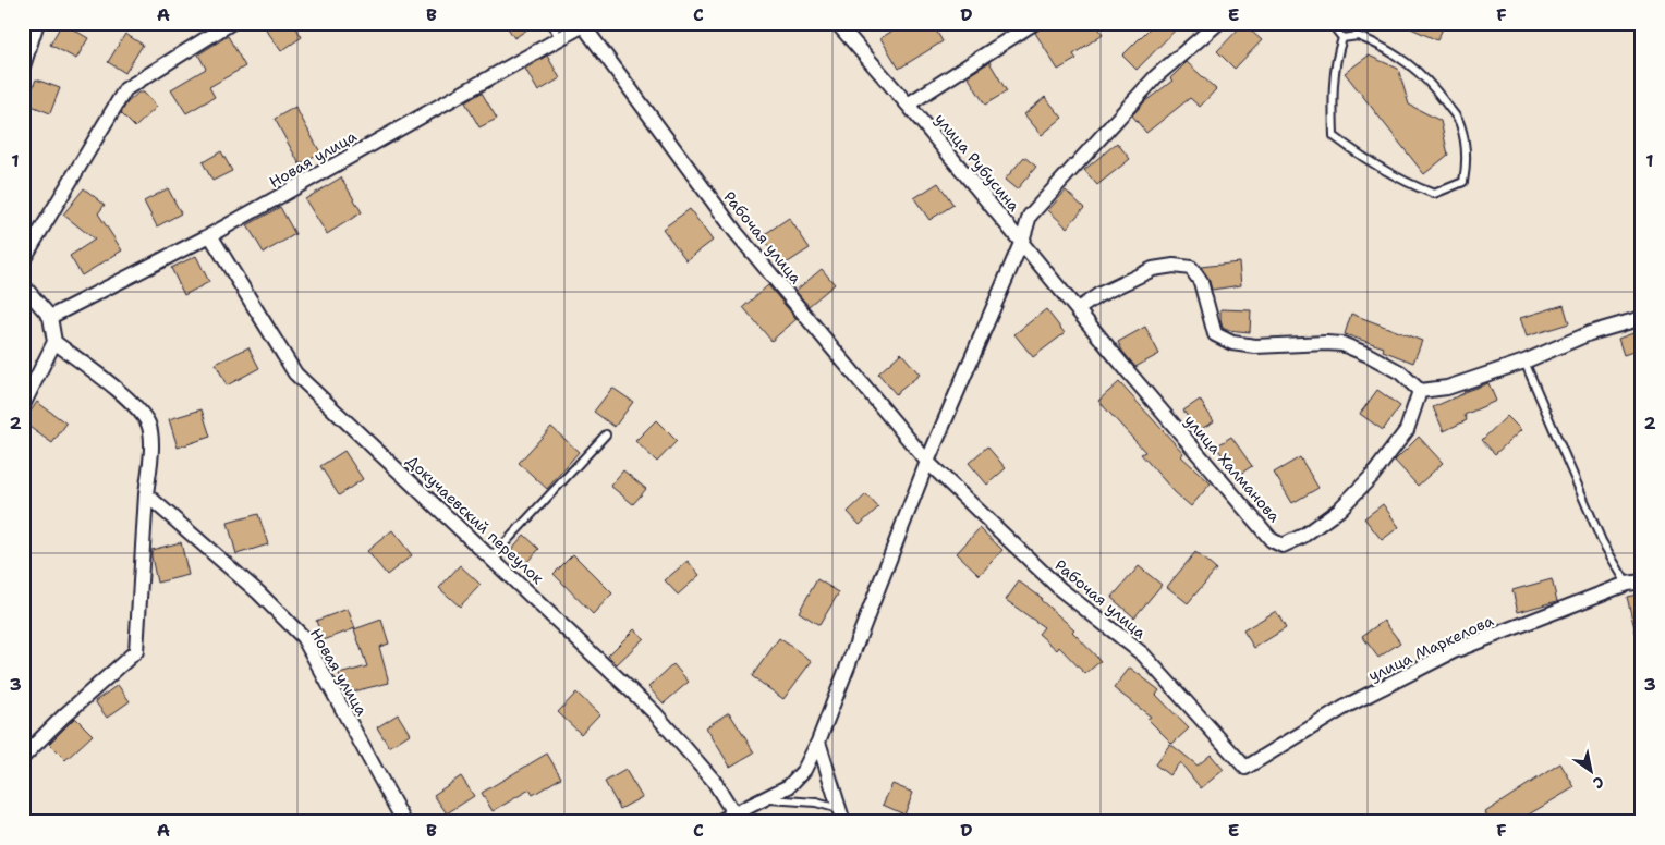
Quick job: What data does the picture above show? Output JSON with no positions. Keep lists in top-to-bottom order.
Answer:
{
  "streets": {
    "street": [
      "Новая улица",
      "улица Рубусина",
      "Рабочая улица",
      "улица Халманова",
      "Докучаевский переулок",
      "улица Маркелова"
    ]
  },
  "crossings": [
    ["Новая улица", "Рабочая улица"],
    ["Новая улица", "Докучаевский переулок"],
    ["улица Рубусина", "улица Халманова"],
    ["Рабочая улица", "улица Маркелова"]
  ],
  "north": "bottom right",
  "grid": {
    "columns": [
      "A",
      "B",
      "C",
      "D",
      "E",
      "F"
    ],
    "rows": ["1", "2", "3"]
  }
}
